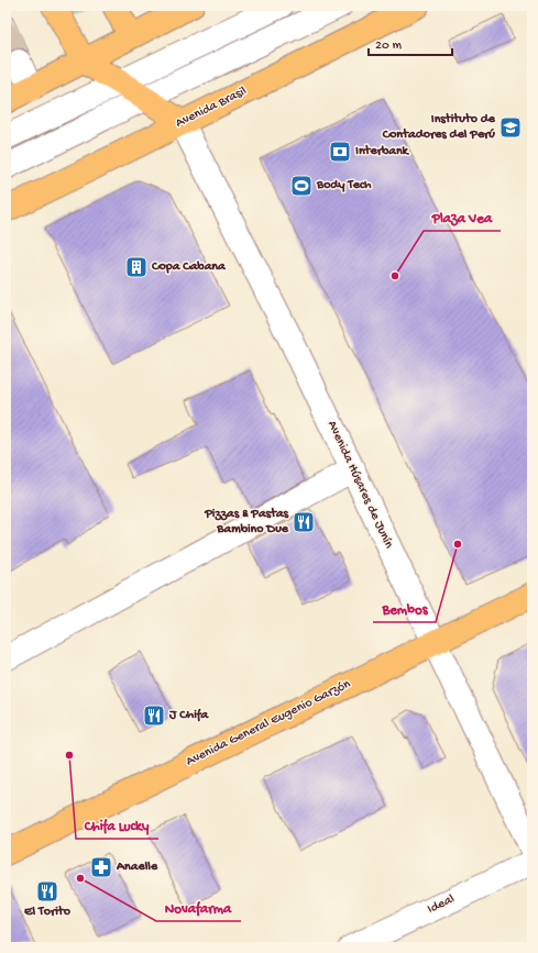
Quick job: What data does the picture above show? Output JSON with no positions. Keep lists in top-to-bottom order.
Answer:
{
  "streets": {
    "main road": ["Avenida Brasil", "Avenida General Eugenio Garzón"],
    "street": ["Avenida Húsares de Junín", "Ideal"]
  },
  "crossings": [
    ["Avenida Brasil", "Avenida Húsares de Junín"],
    ["Avenida Húsares de Junín", "Avenida General Eugenio Garzón"]
  ],
  "places": {
    "school or university": ["Instituto de Contadores del Perú"],
    "bank": ["Interbank"],
    "sports": ["Body Tech"],
    "building": ["Copa Cabana"],
    "other": [
      "Plaza Vea",
      "Bembos",
      "Chifa Lucky",
      "Novafarma"
    ],
    "restaurant": ["Pizzas & Pastas Bambino Due", "J Chifa", "El Torito"],
    "pharmacy": ["Anaelle"]
  },
  "scale_bar": "20 m"
}
